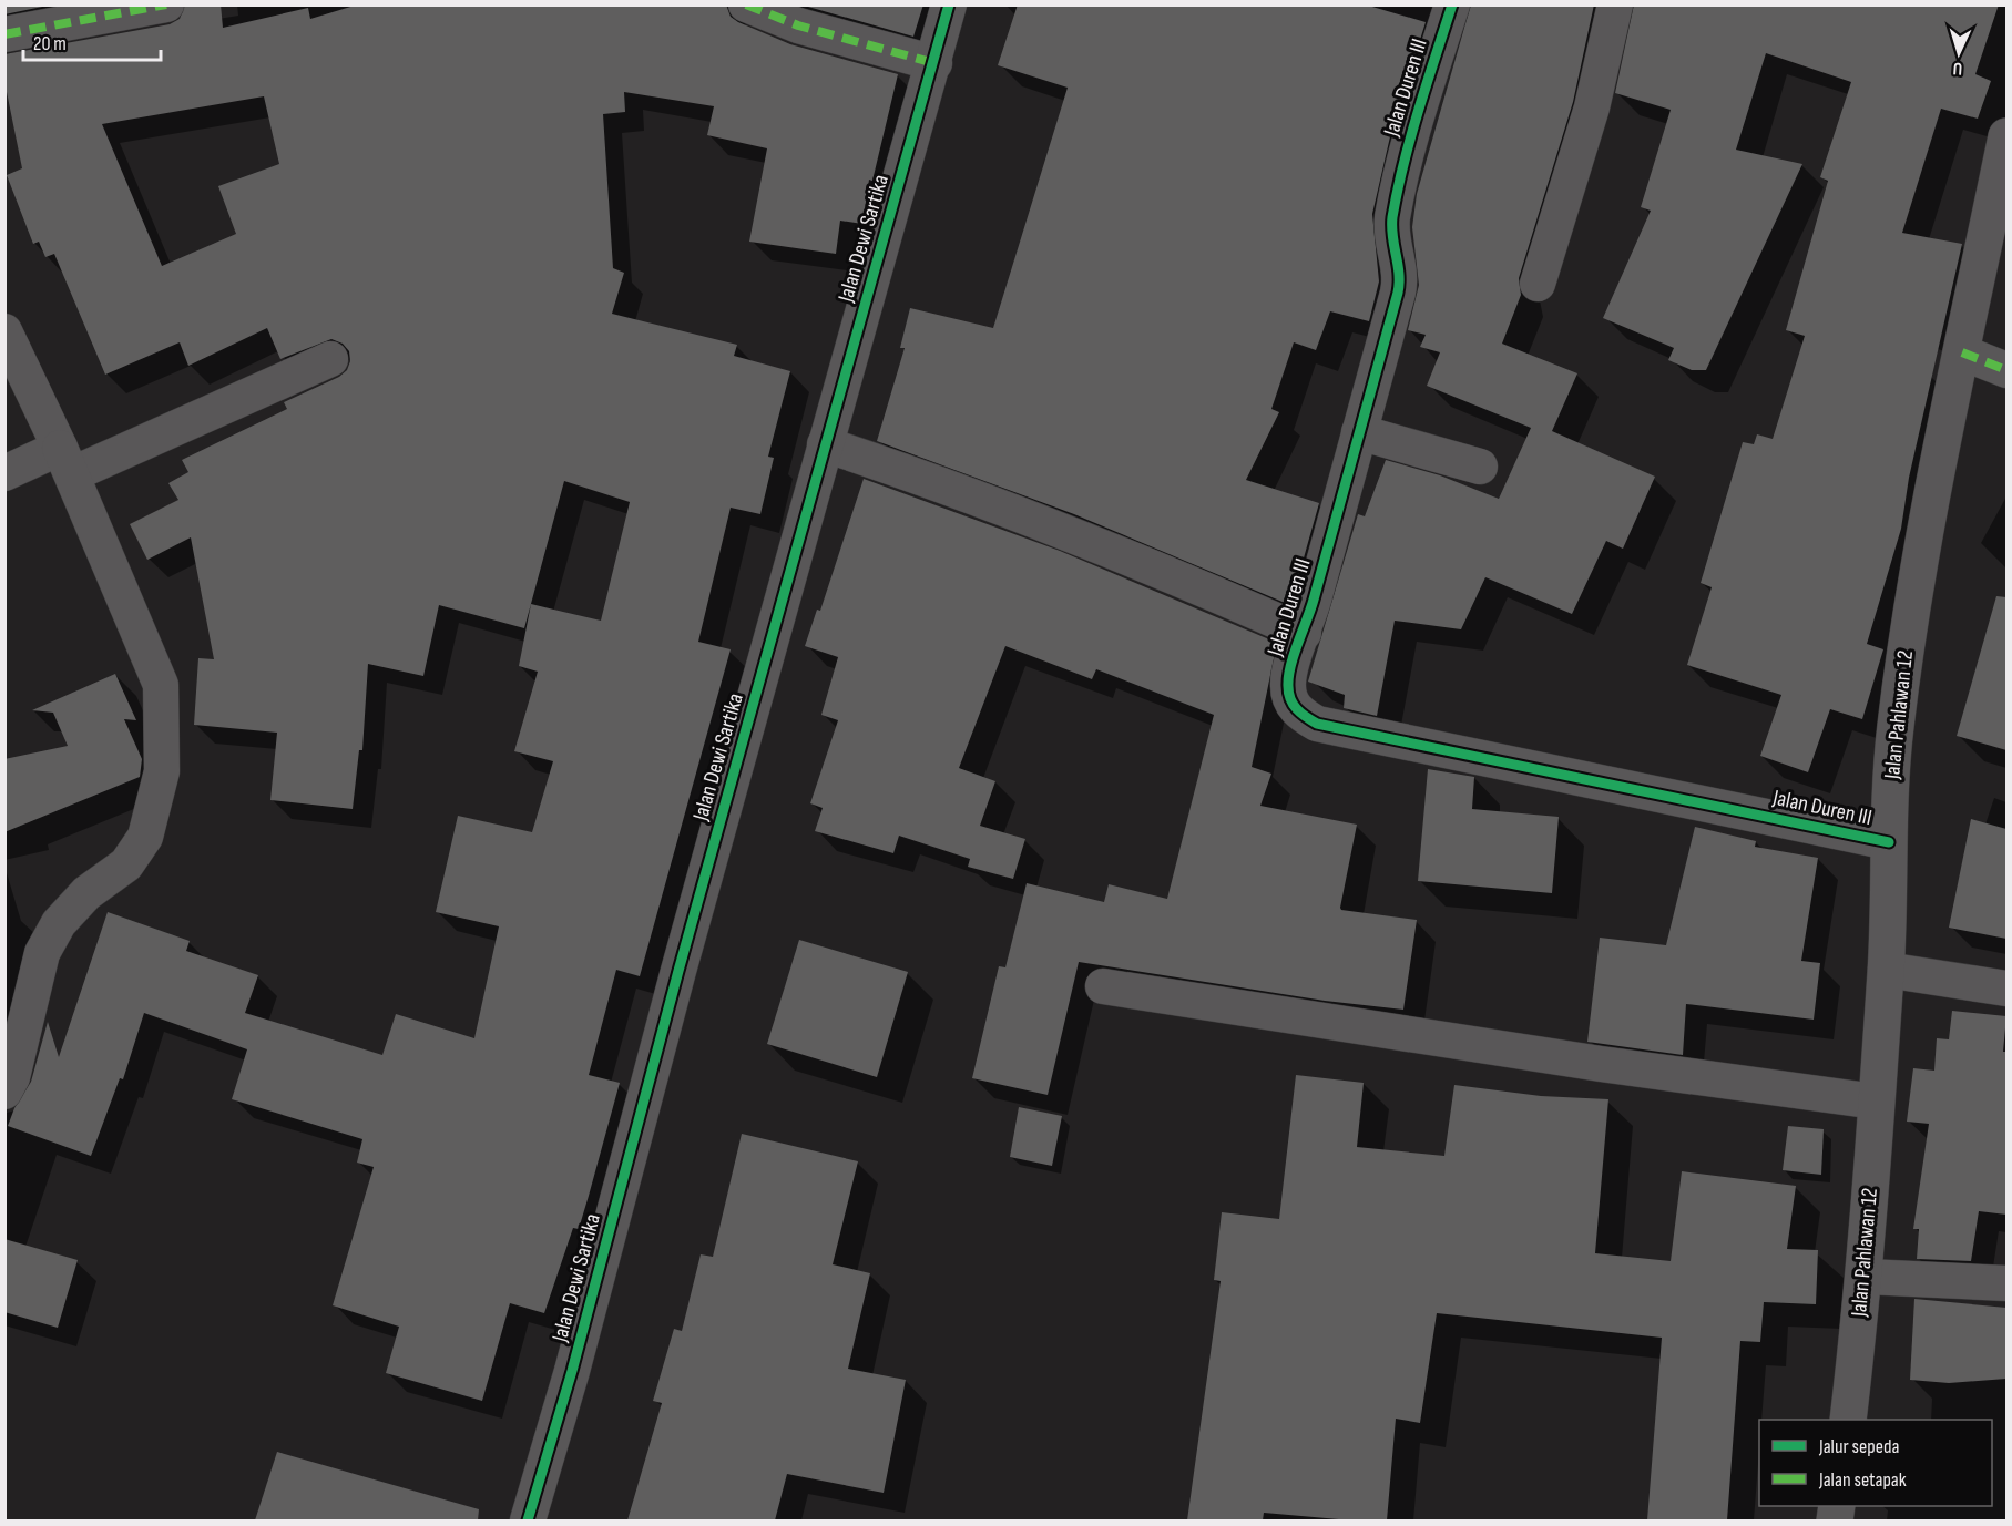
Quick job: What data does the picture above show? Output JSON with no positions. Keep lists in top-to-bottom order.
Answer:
{
  "streets": {
    "main road": ["Jalan Pahlawan 12"],
    "street": ["Jalan Duren III", "Jalan Dewi Sartika"]
  },
  "crossings": [
    ["Jalan Duren III", "Jalan Pahlawan 12"]
  ],
  "legend": ["Jalur sepeda", "Jalan setapak"],
  "scale_bar": "20 m",
  "north": "bottom"
}
